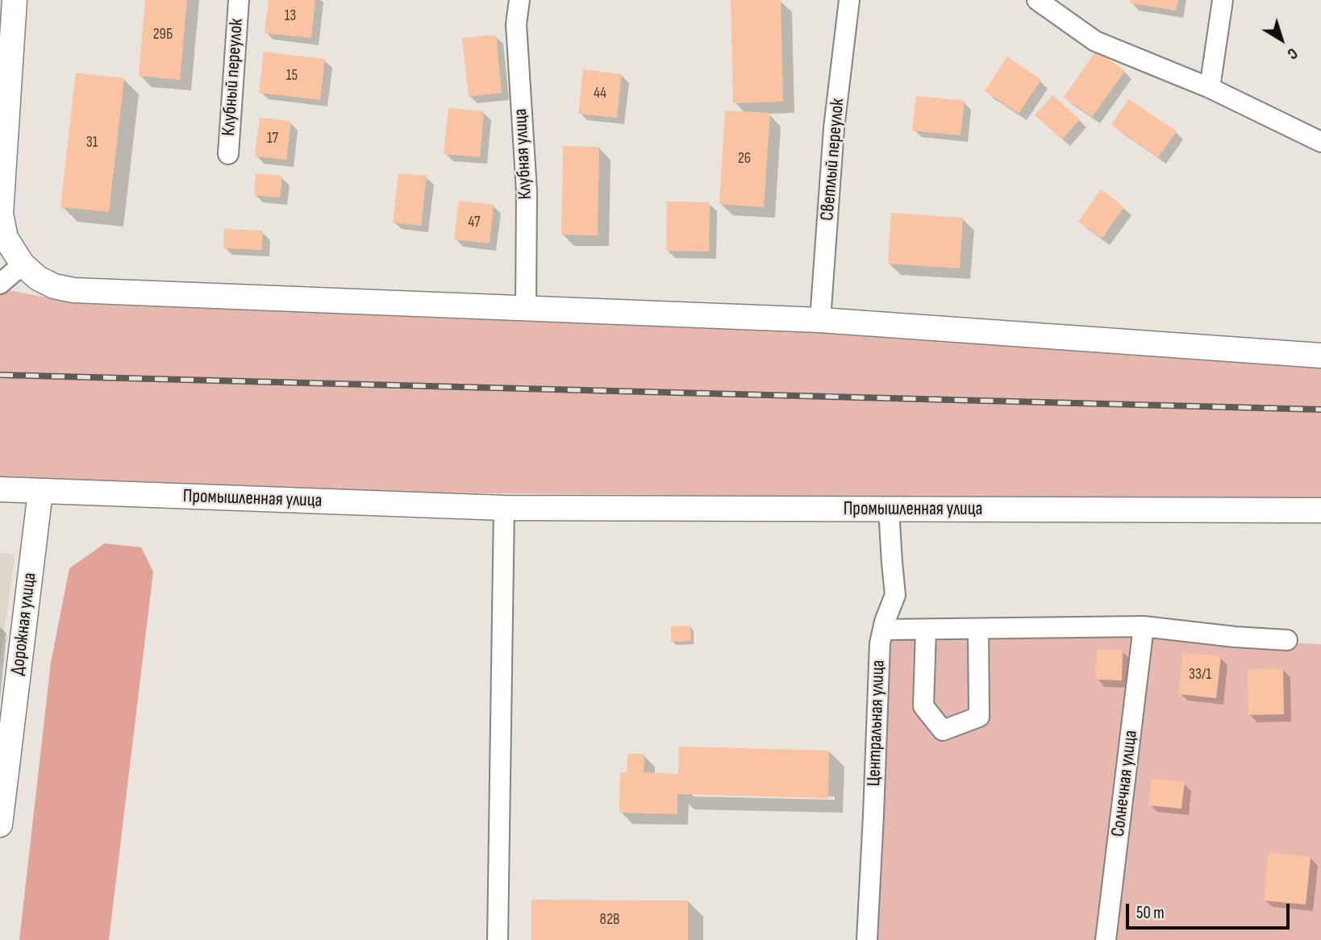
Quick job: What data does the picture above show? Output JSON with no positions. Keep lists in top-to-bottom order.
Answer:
{
  "streets": {
    "street": [
      "Клубный переулок",
      "Клубная улица",
      "Светлый переулок",
      "Промышленная улица",
      "Дорожная улица",
      "Центральная улица",
      "Солнечная улица"
    ]
  },
  "crossings": [
    ["Промышленная улица", "Дорожная улица"],
    ["Промышленная улица", "Центральная улица"]
  ],
  "house_numbers": [
    "13",
    "29Б",
    "15",
    "44",
    "17",
    "31",
    "26",
    "47",
    "33/1",
    "82В"
  ],
  "scale_bar": "50 m",
  "north": "bottom right"
}
